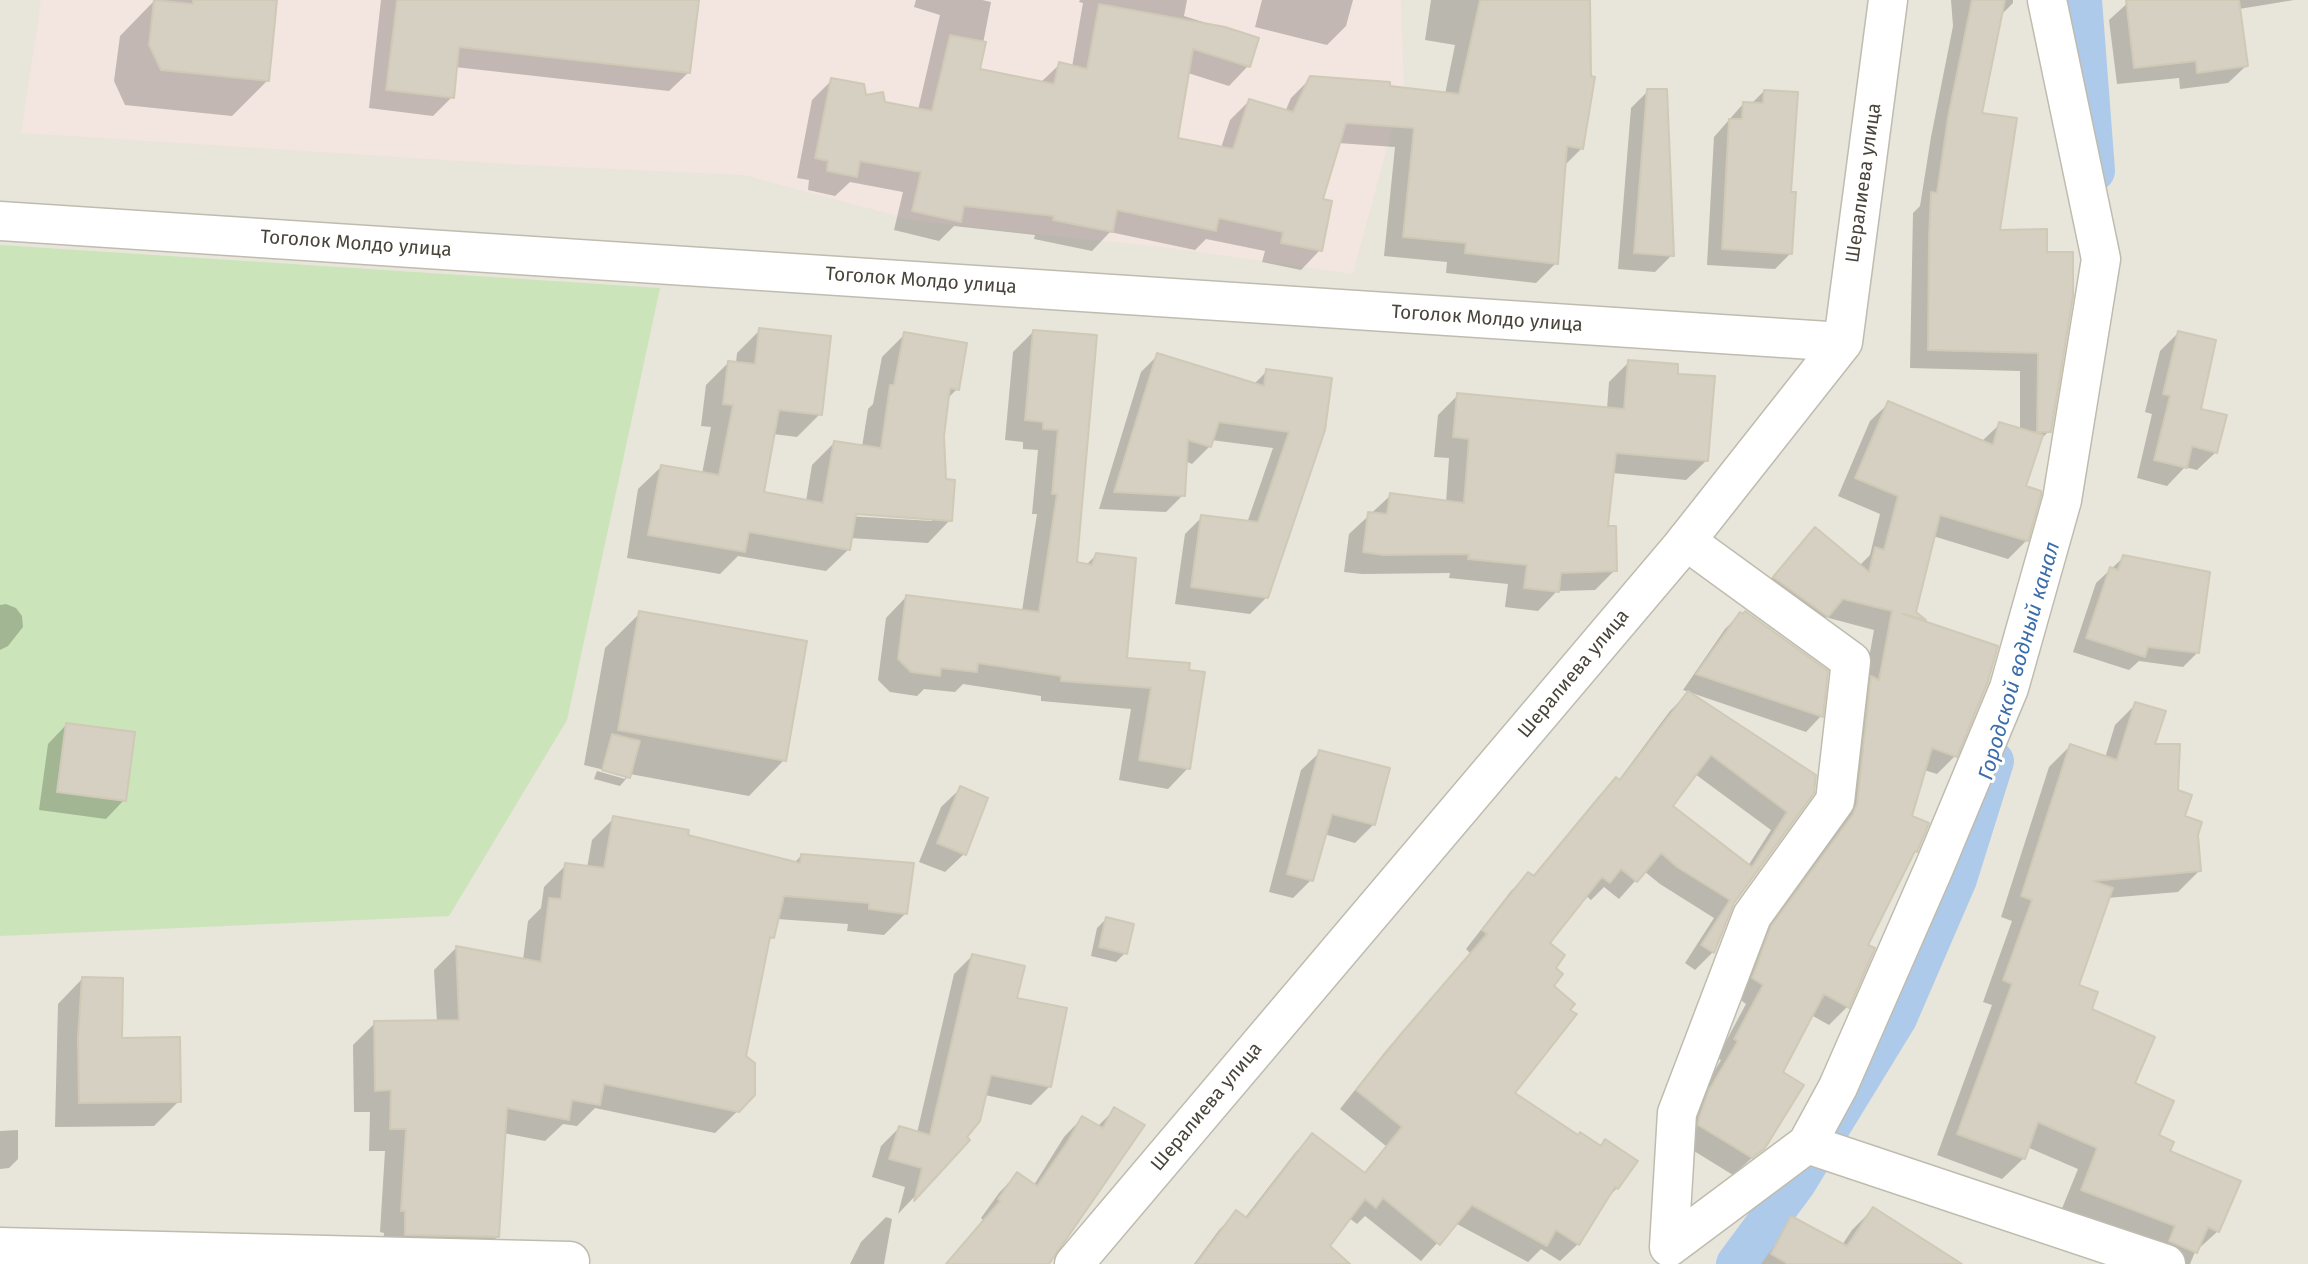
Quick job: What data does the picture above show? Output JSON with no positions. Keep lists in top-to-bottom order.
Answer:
{
  "streets": {
    "street": ["Шералиева улица", "Тоголок Молдо улица"]
  },
  "crossings": [
    ["Шералиева улица", "Тоголок Молдо улица"]
  ],
  "water": ["Городской водный канал"]
}
